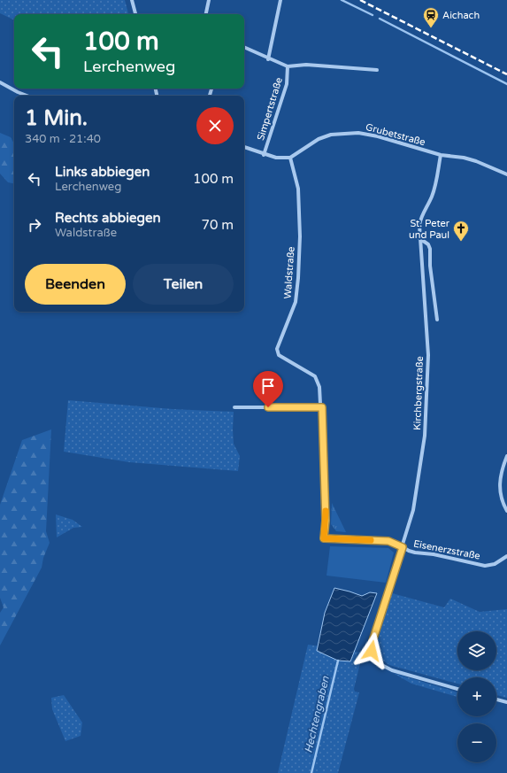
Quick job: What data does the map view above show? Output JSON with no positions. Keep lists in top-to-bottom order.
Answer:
{
  "streets": {
    "street": [
      "Simpertstraße",
      "Grubetstraße",
      "Waldstraße",
      "Kirchbergstraße",
      "Eisenerzstraße"
    ]
  },
  "crossings": [
    ["Grubetstraße", "Waldstraße"],
    ["Grubetstraße", "Kirchbergstraße"],
    ["Waldstraße", "Eisenerzstraße"],
    ["Kirchbergstraße", "Eisenerzstraße"]
  ],
  "water": ["Hechtengraben"],
  "places": {
    "station": ["Aichach"],
    "church": ["St. Peter und Paul"]
  },
  "page": {
    "turn": ["100 m", "Lerchenweg"],
    "heading": ["1 Min.", "340 m · 21:40"],
    "list": [
      {
        "name": "Links abbiegen",
        "note": "Lerchenweg",
        "value": "100 m"
      },
      {
        "name": "Rechts abbiegen",
        "note": "Waldstraße",
        "value": "70 m"
      }
    ],
    "buttons": ["Beenden", "Teilen"],
    "map_buttons": ["+", "−"]
  }
}
